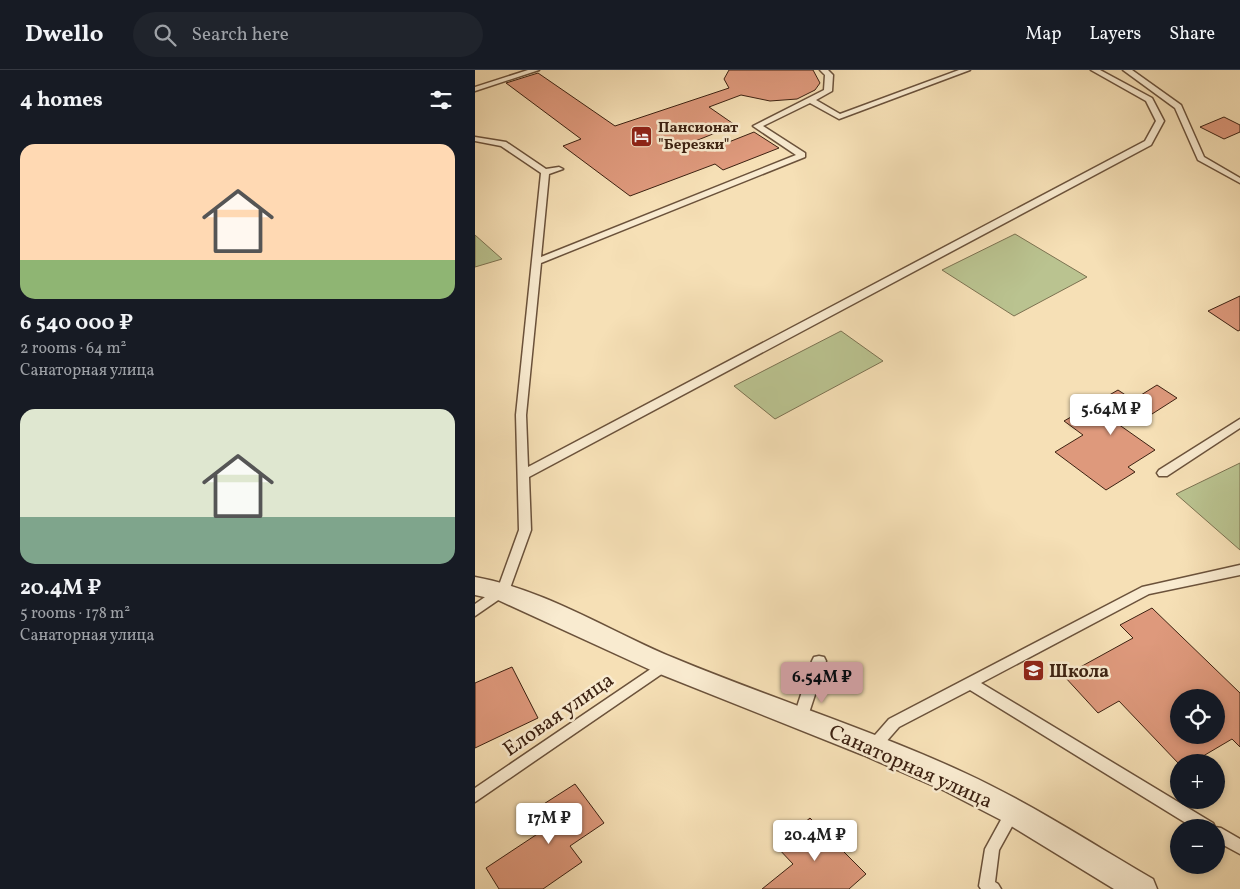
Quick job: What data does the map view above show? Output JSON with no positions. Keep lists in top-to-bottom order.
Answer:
{
  "streets": {
    "street": ["Санаторная улица"],
    "lane": ["Еловая улица"]
  },
  "crossings": [
    ["Еловая улица", "Санаторная улица"]
  ],
  "places": {
    "hotel": ["Пансионат \"Березки\""],
    "school or university": ["Школа"]
  },
  "page": {
    "header": "Dwello",
    "search": "Search here",
    "nav": ["Map", "Layers", "Share"],
    "heading": "4 homes",
    "list": [
      {
        "name": "6 540 000 ₽",
        "note": "2 rooms · 64 m² · Санаторная улица"
      },
      {
        "name": "20.4M ₽",
        "note": "5 rooms · 178 m² · Санаторная улица"
      }
    ],
    "price": [
      "5.64M ₽",
      "6.54M ₽",
      "17M ₽",
      "20.4M ₽"
    ],
    "map_buttons": ["+", "−"]
  }
}
